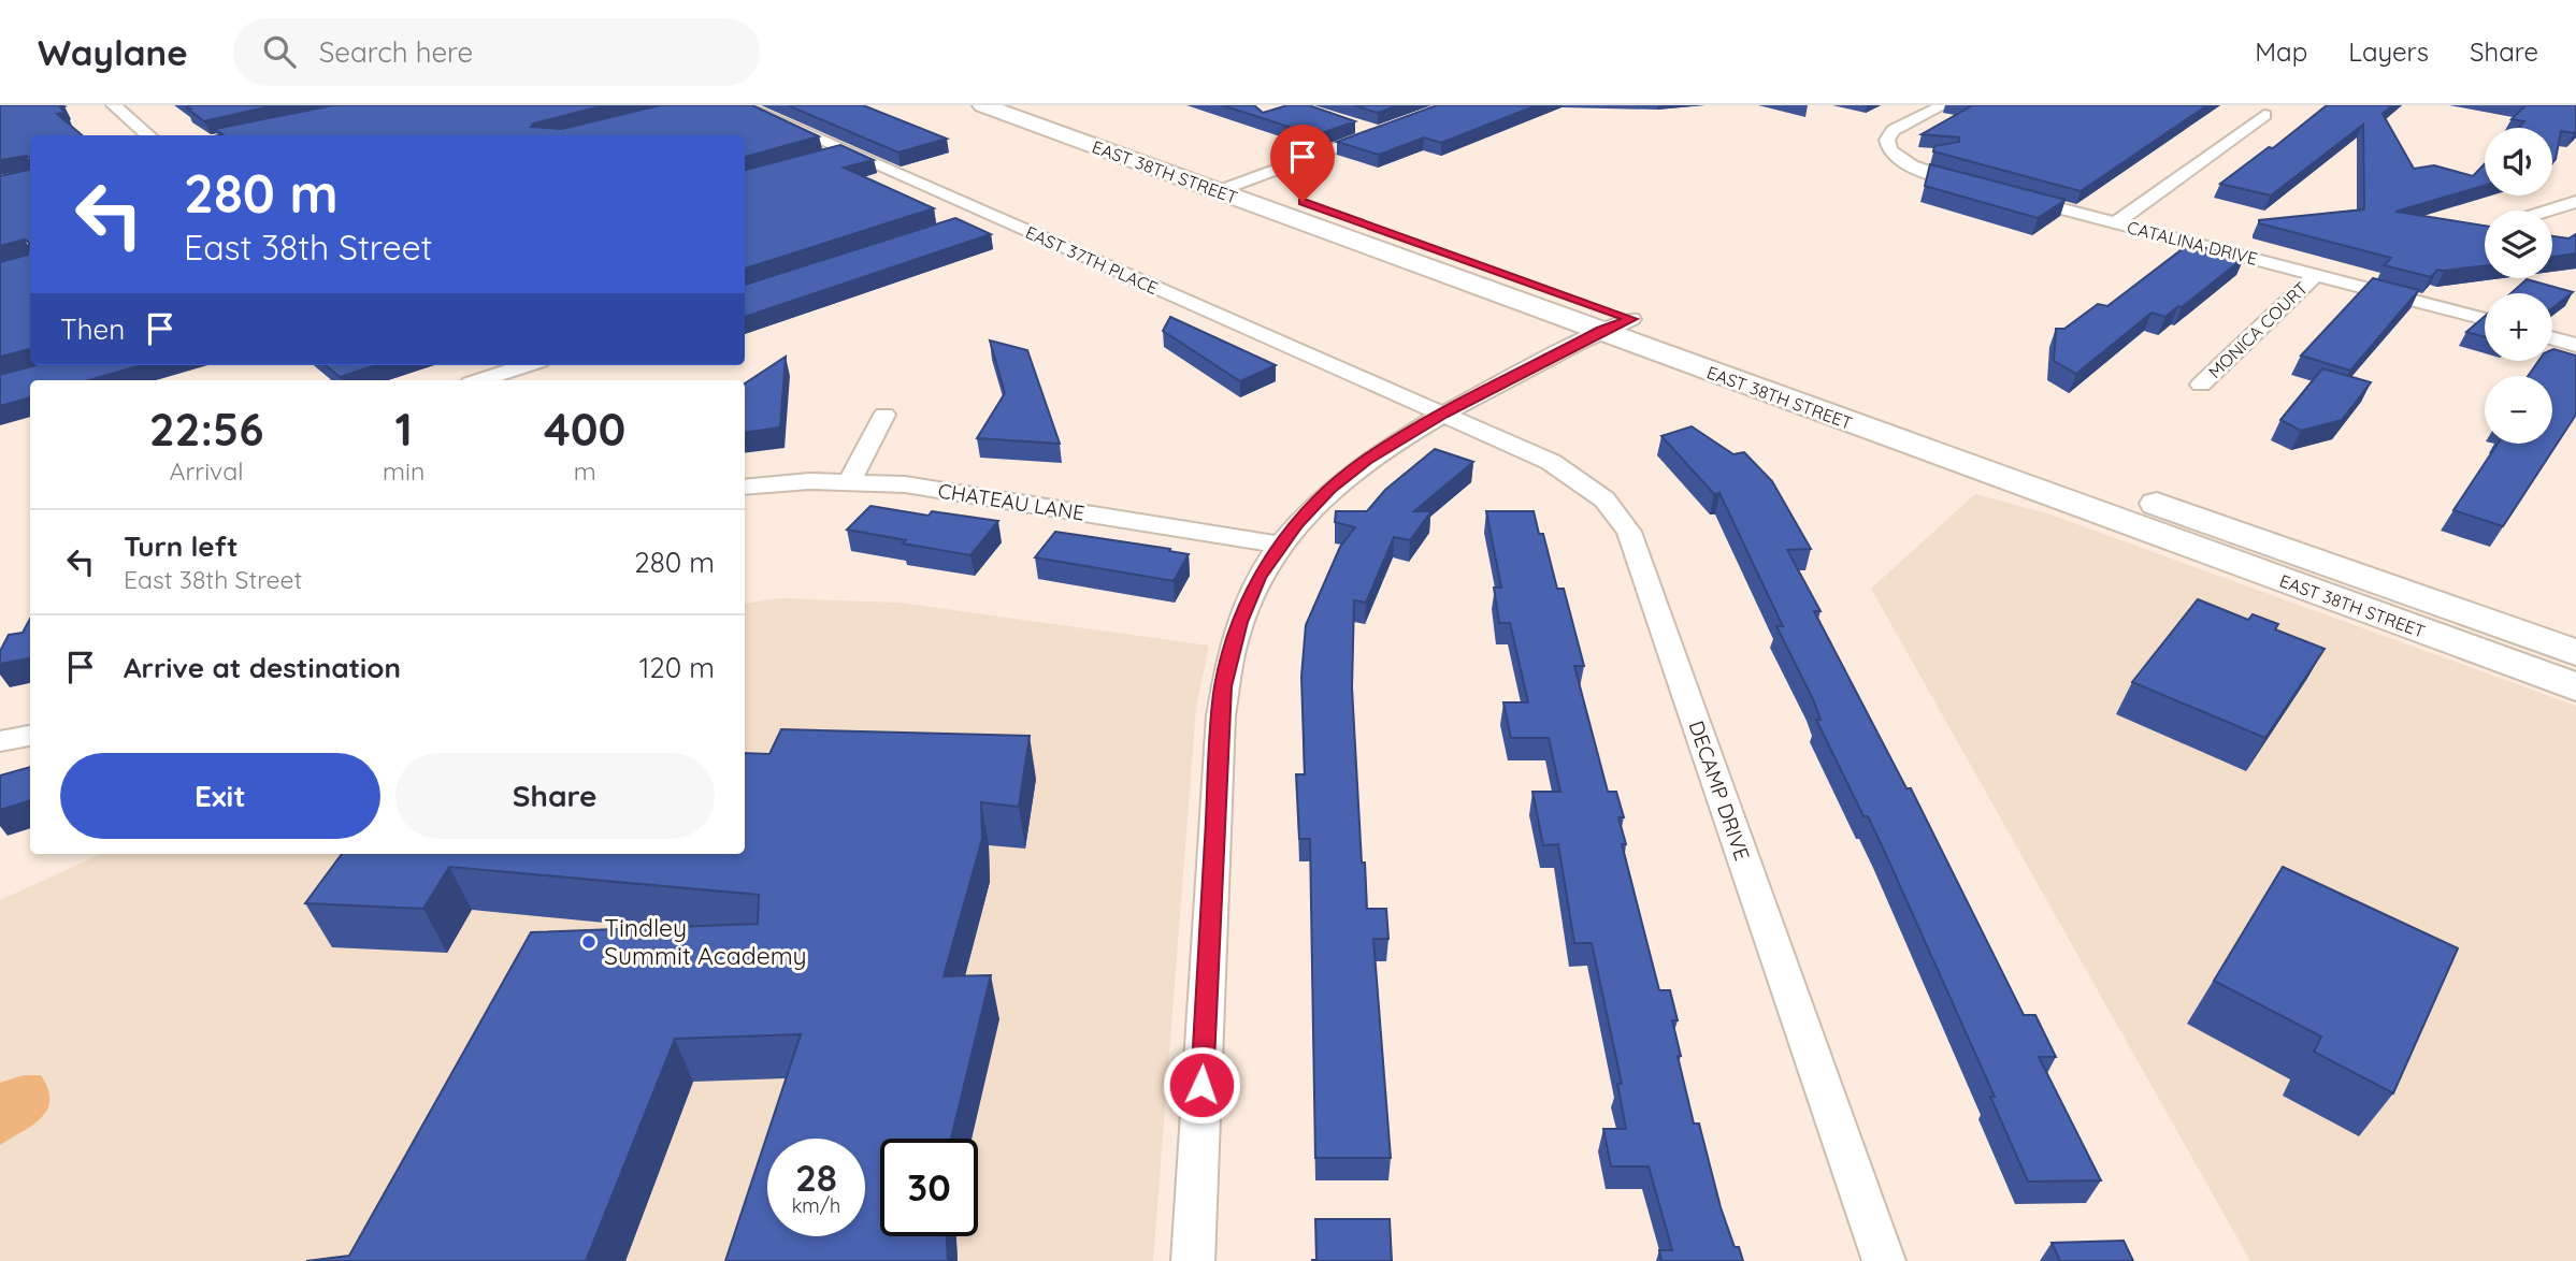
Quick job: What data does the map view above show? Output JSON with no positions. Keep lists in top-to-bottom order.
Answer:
{
  "streets": {
    "main road": ["EAST 38TH STREET"],
    "street": [
      "CATALINA DRIVE",
      "EAST 37TH PLACE",
      "MONICA COURT",
      "CHATEAU LANE",
      "DECAMP DRIVE"
    ]
  },
  "crossings": [
    ["CATALINA DRIVE", "MONICA COURT"],
    ["EAST 37TH PLACE", "DECAMP DRIVE"]
  ],
  "places": ["Tindley Summit Academy"],
  "page": {
    "header": "Waylane",
    "search": "Search here",
    "nav": ["Map", "Layers", "Share"],
    "map_buttons": ["+", "−"],
    "turn": ["280 m", "East 38th Street"],
    "then": "Then",
    "eta": [
      "22:56",
      "Arrival",
      "1",
      "min",
      "400",
      "m"
    ],
    "list": [
      {
        "name": "Turn left",
        "note": "East 38th Street",
        "value": "280 m"
      },
      {
        "name": "Arrive at destination",
        "value": "120 m"
      }
    ],
    "buttons": ["Exit", "Share"],
    "speed": "28 km/h",
    "limit": "30"
  }
}
